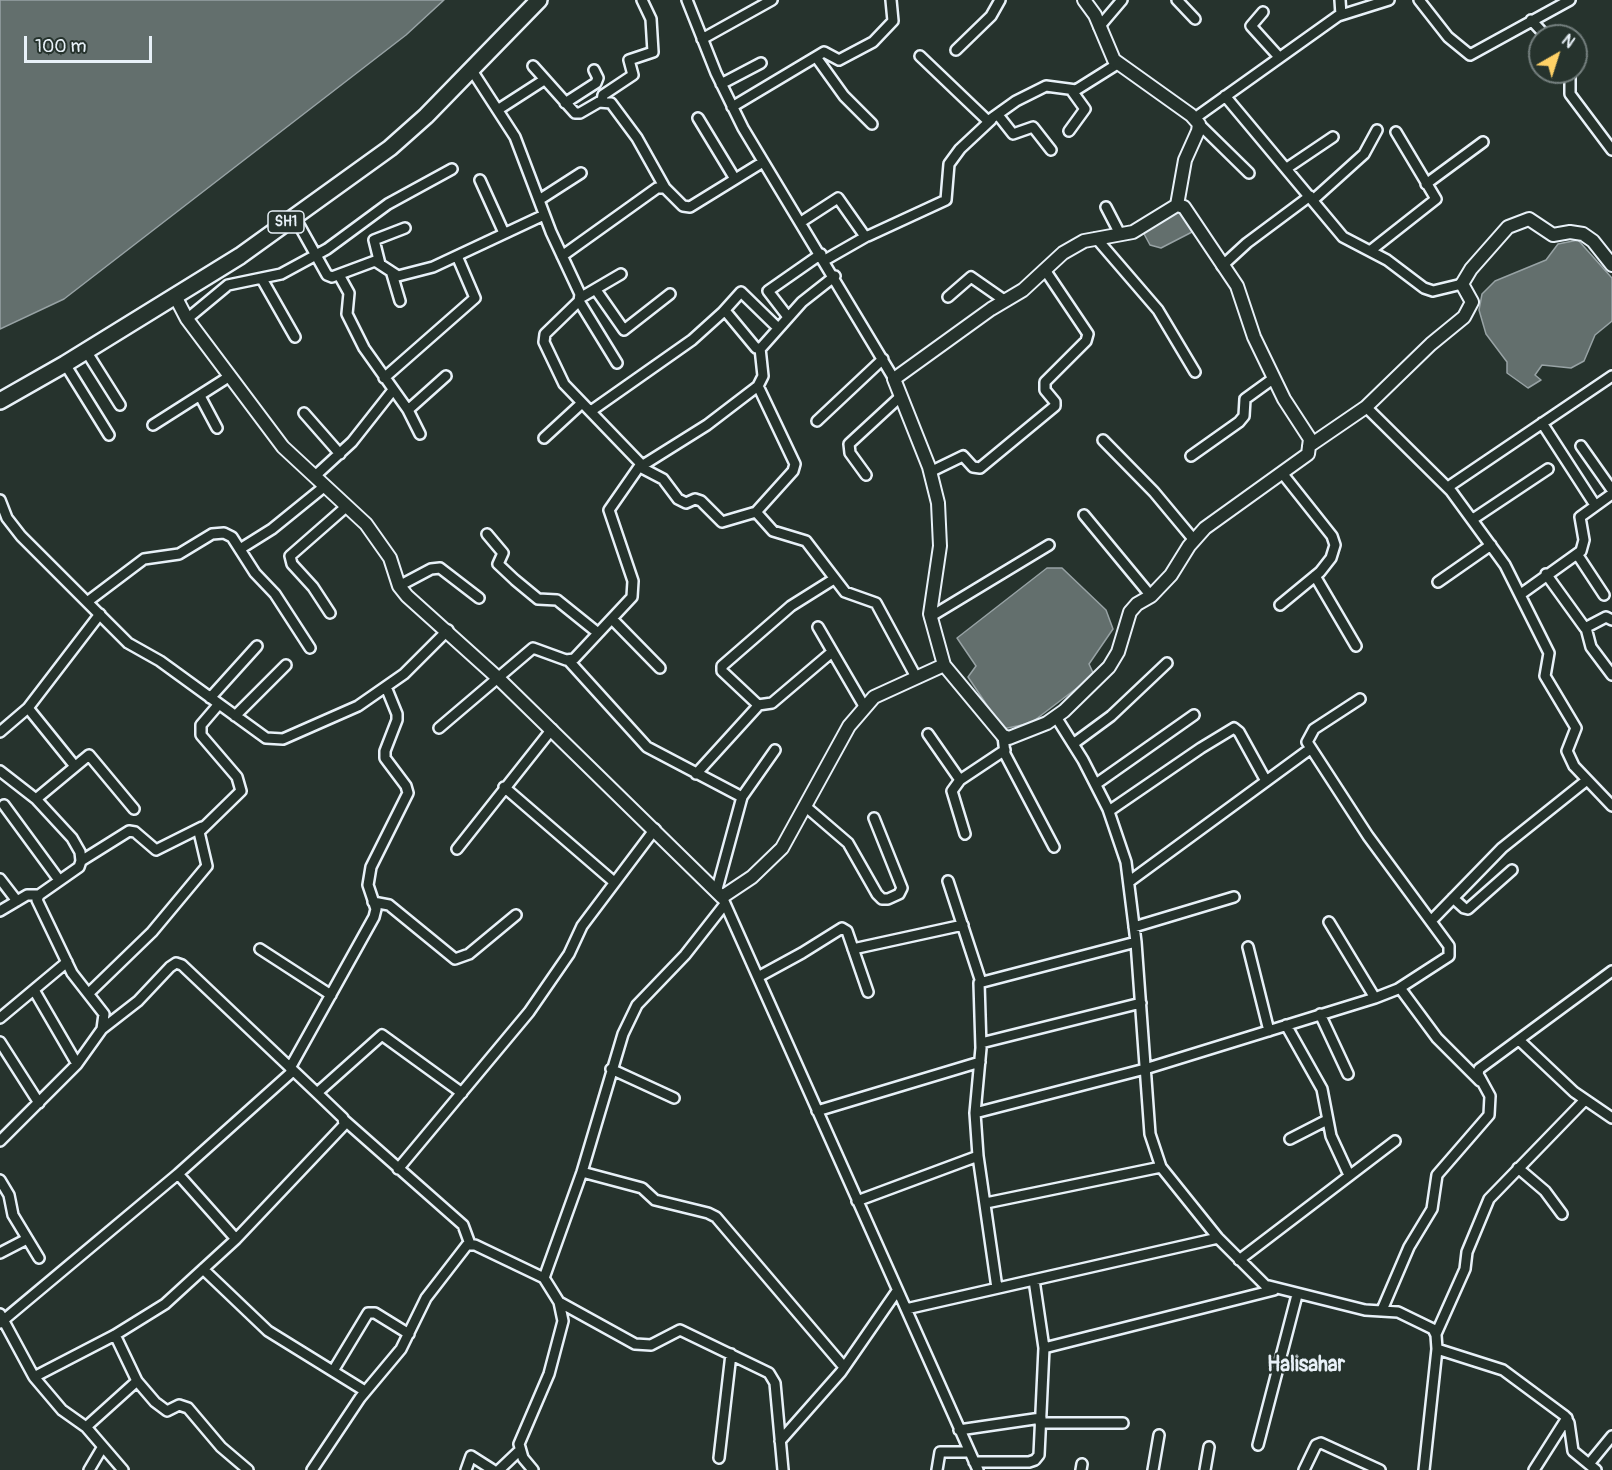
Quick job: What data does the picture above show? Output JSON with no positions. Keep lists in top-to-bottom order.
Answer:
{
  "streets": {
    "main road": ["SH1"]
  },
  "districts": ["Halisahar"],
  "scale_bar": "100 m",
  "north": "top right"
}
